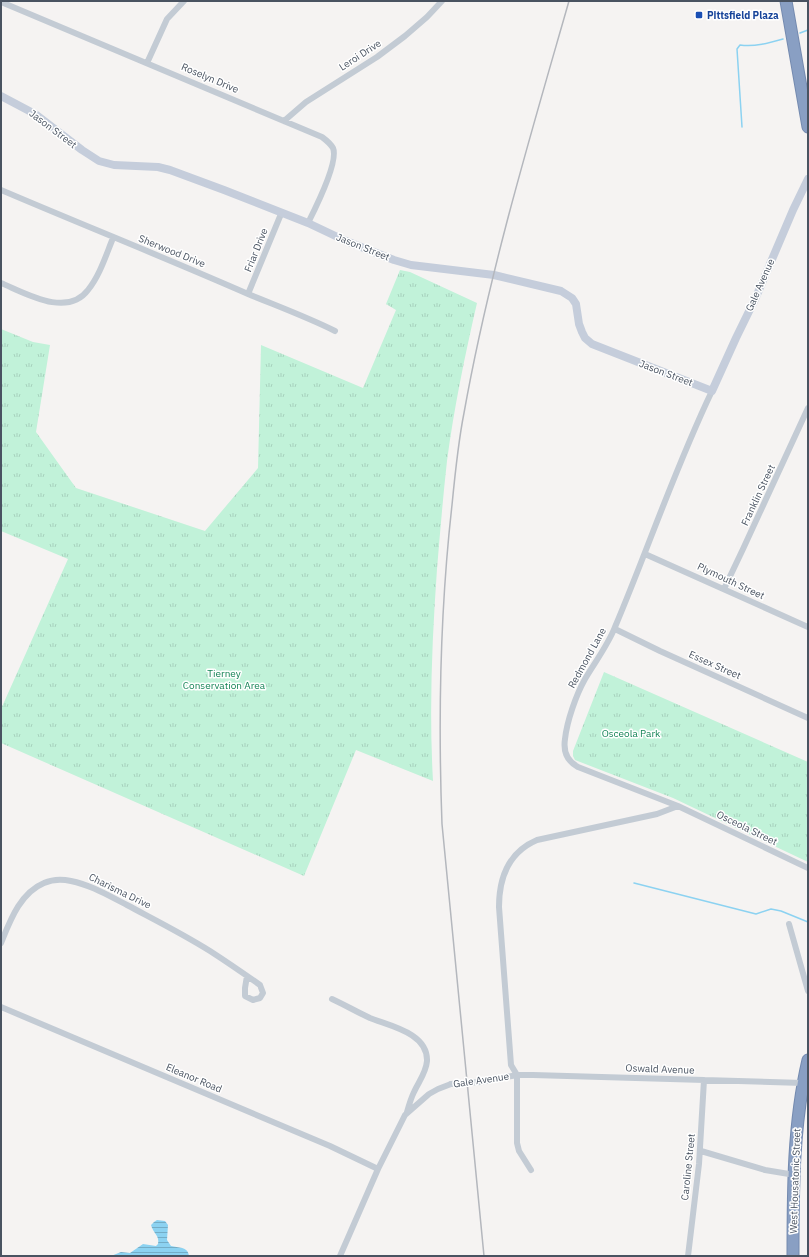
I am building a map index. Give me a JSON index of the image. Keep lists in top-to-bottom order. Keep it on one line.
{"streets":{"highway":["West Housatonic Street"],"street":["Leroi Drive","Roselyn Drive","Jason Street","Friar Drive","Sherwood Drive","Gale Avenue","Franklin Street","Plymouth Street","Redmond Lane","Essex Street","Osceola Street","Charisma Drive","Oswald Avenue","Eleanor Road","Caroline Street"]},"crossings":[["Leroi Drive","Roselyn Drive"],["Roselyn Drive","Jason Street"],["Jason Street","Friar Drive"],["Jason Street","Gale Avenue"],["Jason Street","Redmond Lane"],["Friar Drive","Sherwood Drive"],["Gale Avenue","Redmond Lane"],["Gale Avenue","Osceola Street"],["Gale Avenue","Oswald Avenue"],["Gale Avenue","Eleanor Road"],["Franklin Street","Plymouth Street"],["Plymouth Street","Redmond Lane"],["Redmond Lane","Essex Street"],["Redmond Lane","Osceola Street"],["Oswald Avenue","Caroline Street"],["Oswald Avenue","West Housatonic Street"]],"parks":["Tierney Conservation Area","Osceola Park"],"places":{"transit":["Pittsfield Plaza"]}}
